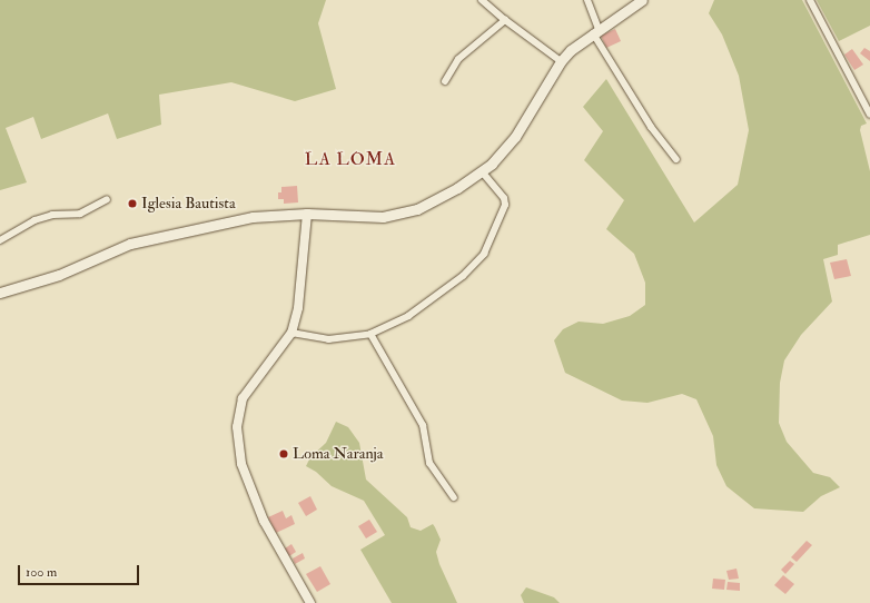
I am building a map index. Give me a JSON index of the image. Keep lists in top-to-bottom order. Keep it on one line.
{"districts":["LA LOMA"],"places":["Iglesia Bautista","Loma Naranja"],"scale_bar":"100 m"}
